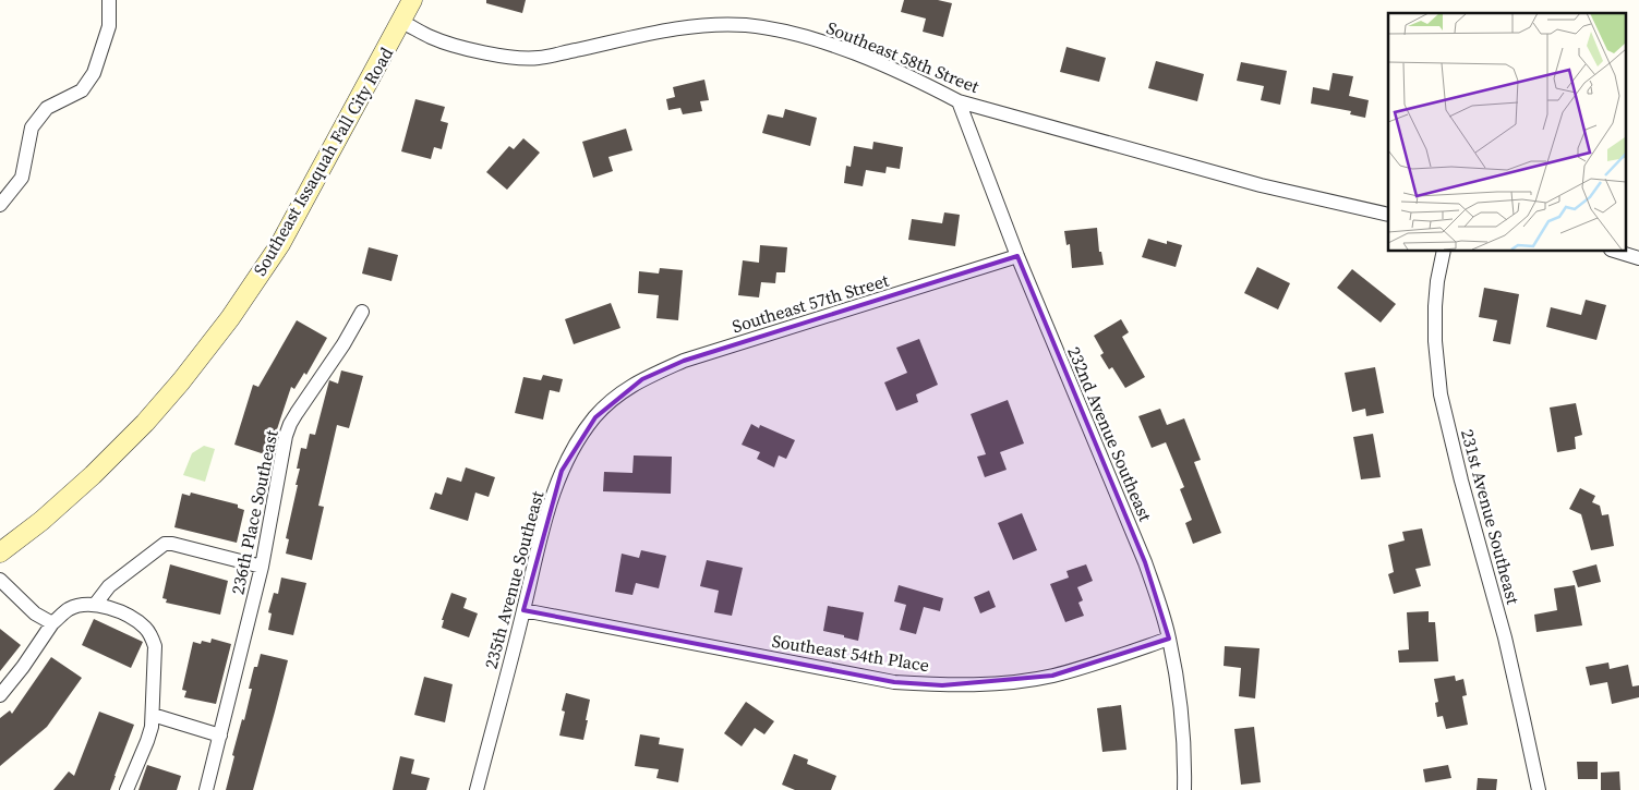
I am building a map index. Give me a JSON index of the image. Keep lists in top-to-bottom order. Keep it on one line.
{"streets":{"main road":["Southeast Issaquah Fall City Road"],"street":["Southeast 58th Street","Southeast 57th Street","232nd Avenue Southeast","236th Place Southeast","231st Avenue Southeast","235th Avenue Southeast","Southeast 54th Place"]},"crossings":[["Southeast 58th Street","Southeast Issaquah Fall City Road"],["Southeast 58th Street","232nd Avenue Southeast"],["Southeast 57th Street","232nd Avenue Southeast"],["Southeast 57th Street","235th Avenue Southeast"],["232nd Avenue Southeast","Southeast 54th Place"],["235th Avenue Southeast","Southeast 54th Place"]]}
